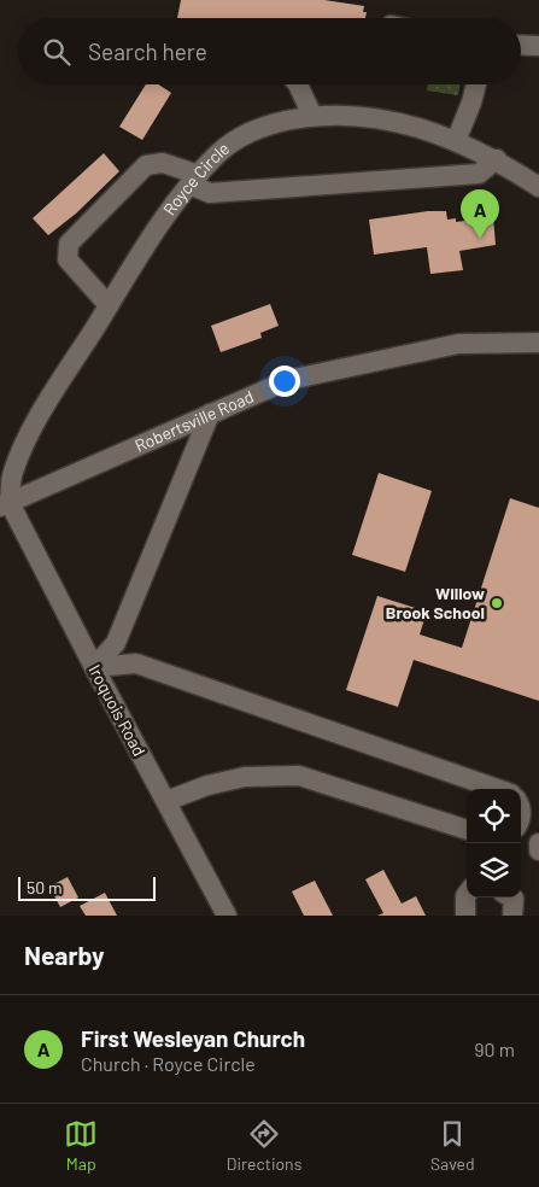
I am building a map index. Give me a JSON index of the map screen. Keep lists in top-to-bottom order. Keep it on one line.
{"streets":{"street":["Royce Circle","Robertsville Road","Iroquois Road"]},"crossings":[["Royce Circle","Robertsville Road"],["Royce Circle","Iroquois Road"],["Robertsville Road","Iroquois Road"]],"places":["Willow Brook School"],"scale_bar":"50 m","page":{"search":"Search here","pins":"A","scale":"50 m","heading":"Nearby","list":[{"mark":"A","name":"First Wesleyan Church","note":"Church · Royce Circle","value":"90 m"}],"nav":["Map","Directions","Saved"]}}
